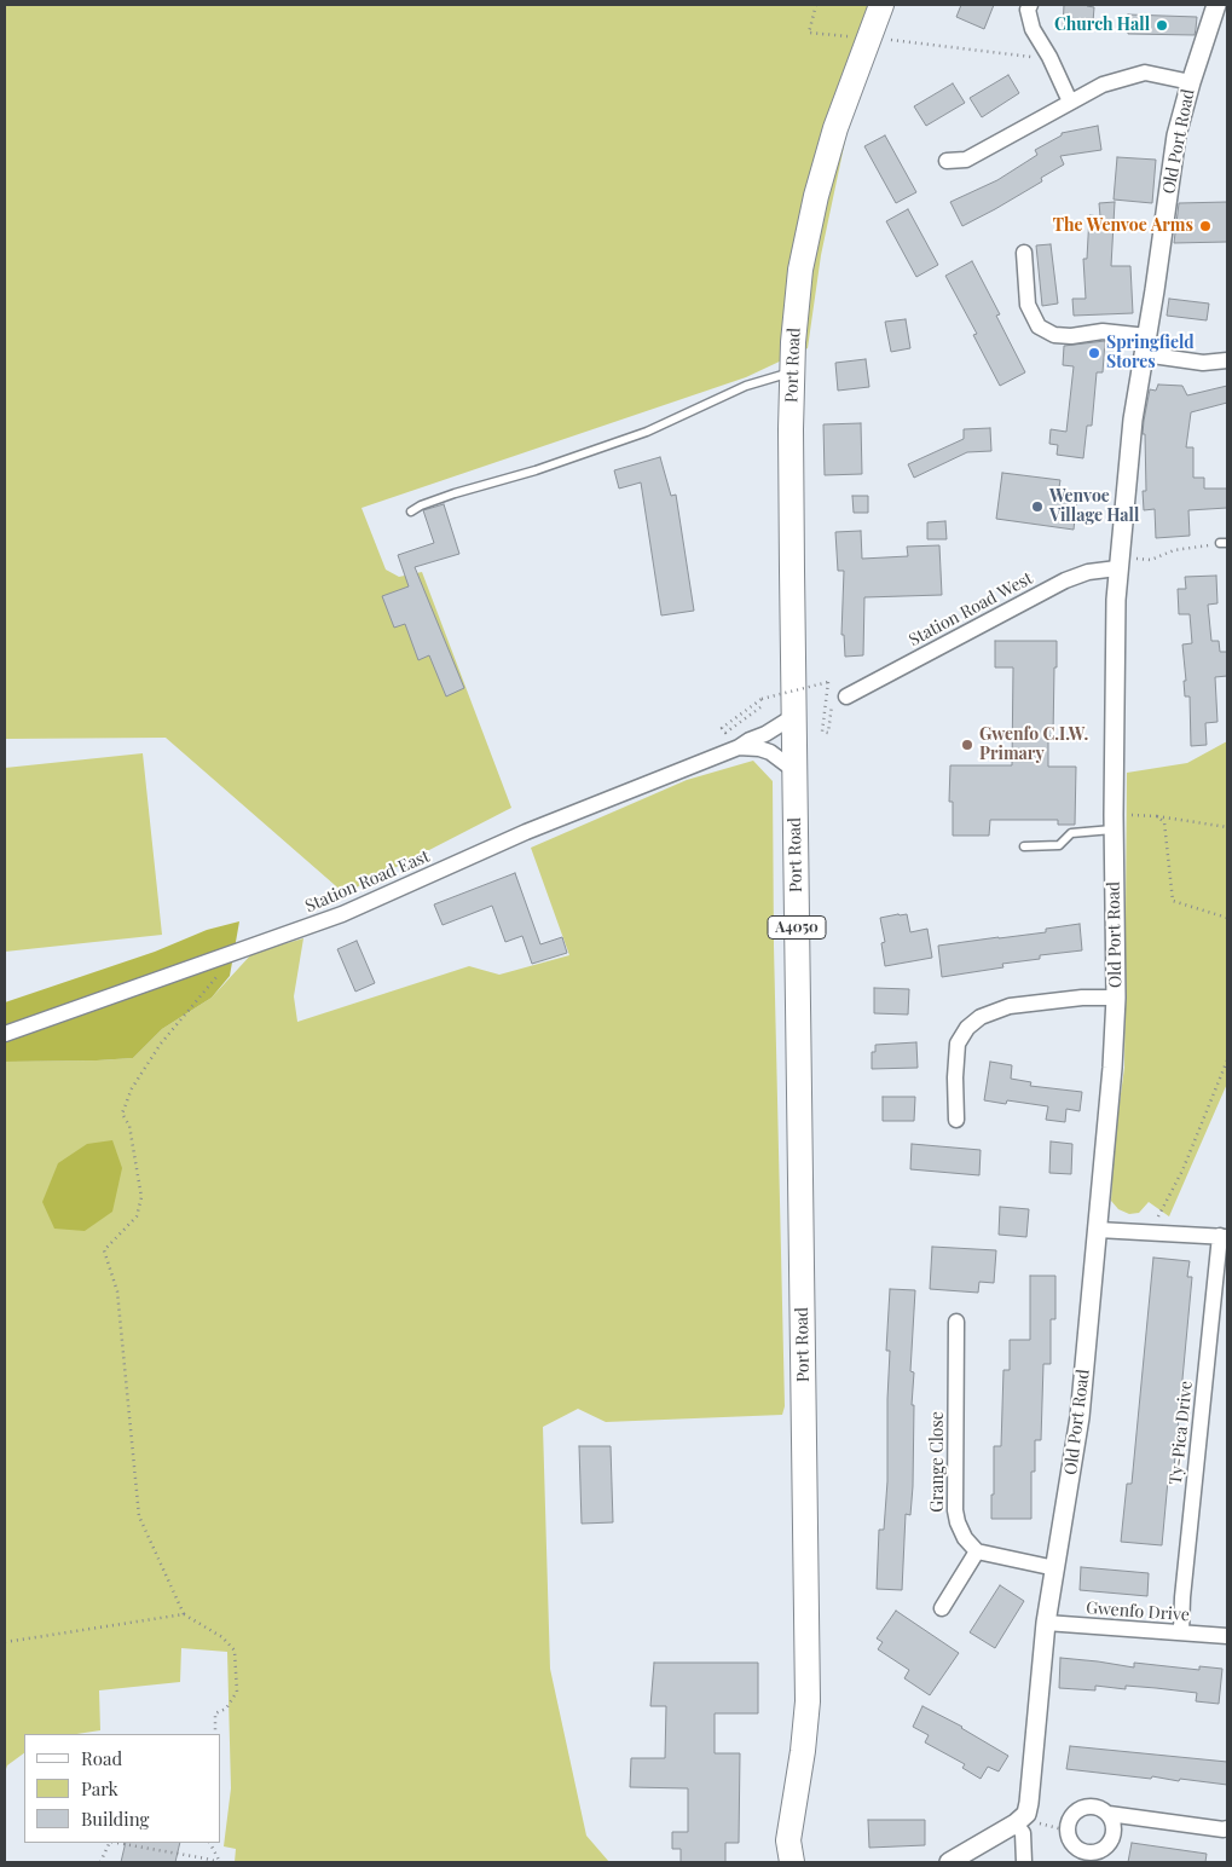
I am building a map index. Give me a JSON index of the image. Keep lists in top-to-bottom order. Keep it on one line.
{"streets":{"main road":["Port Road","A4050"],"street":["Old Port Road","Station Road West","Station Road East","Ty-Pica Drive","Grange Close","Gwenfo Drive"]},"crossings":[["Old Port Road","Station Road West"],["Old Port Road","Gwenfo Drive"],["Port Road","Station Road East"],["Ty-Pica Drive","Gwenfo Drive"]],"places":["Church Hall","The Wenvoe Arms","Springfield Stores","Wenvoe Village Hall","Gwenfo C.I.W. Primary"],"legend":["Road","Park","Building"]}
